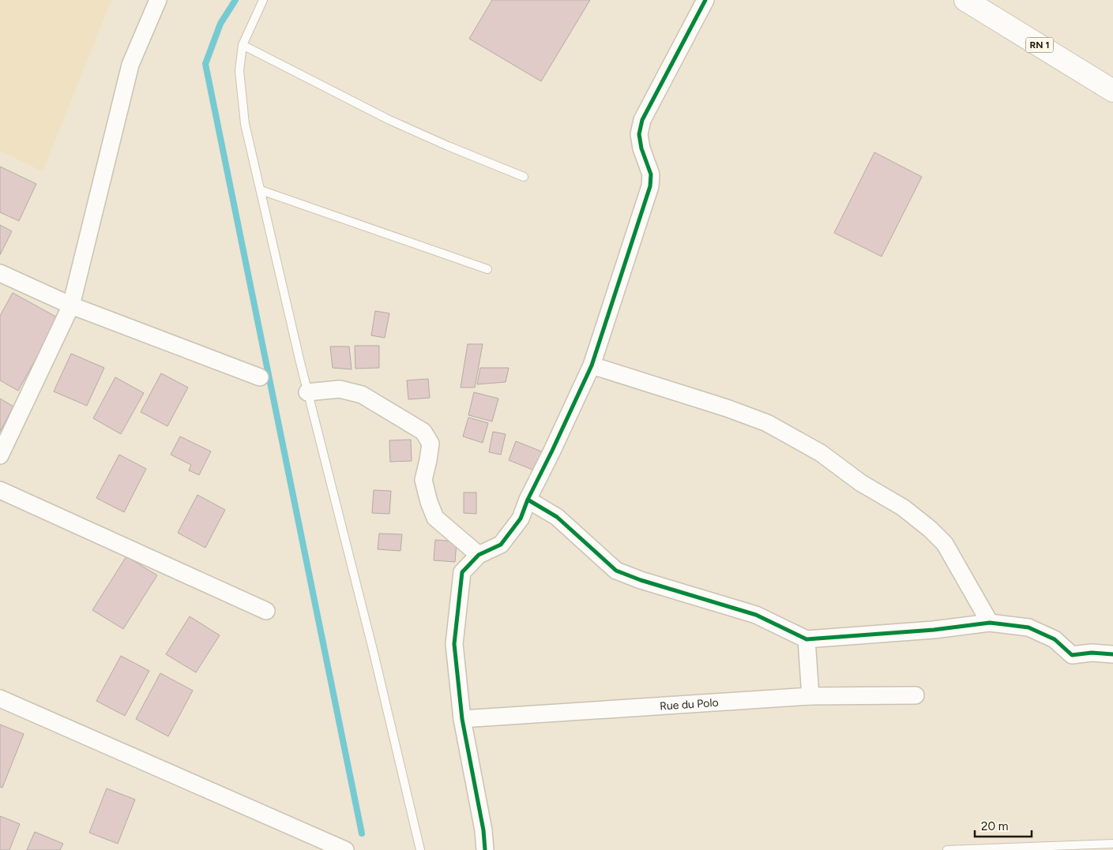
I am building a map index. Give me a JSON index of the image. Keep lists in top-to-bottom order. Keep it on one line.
{"streets":{"main road":["RN 1"],"street":["Rue du Polo"]},"scale_bar":"20 m"}
